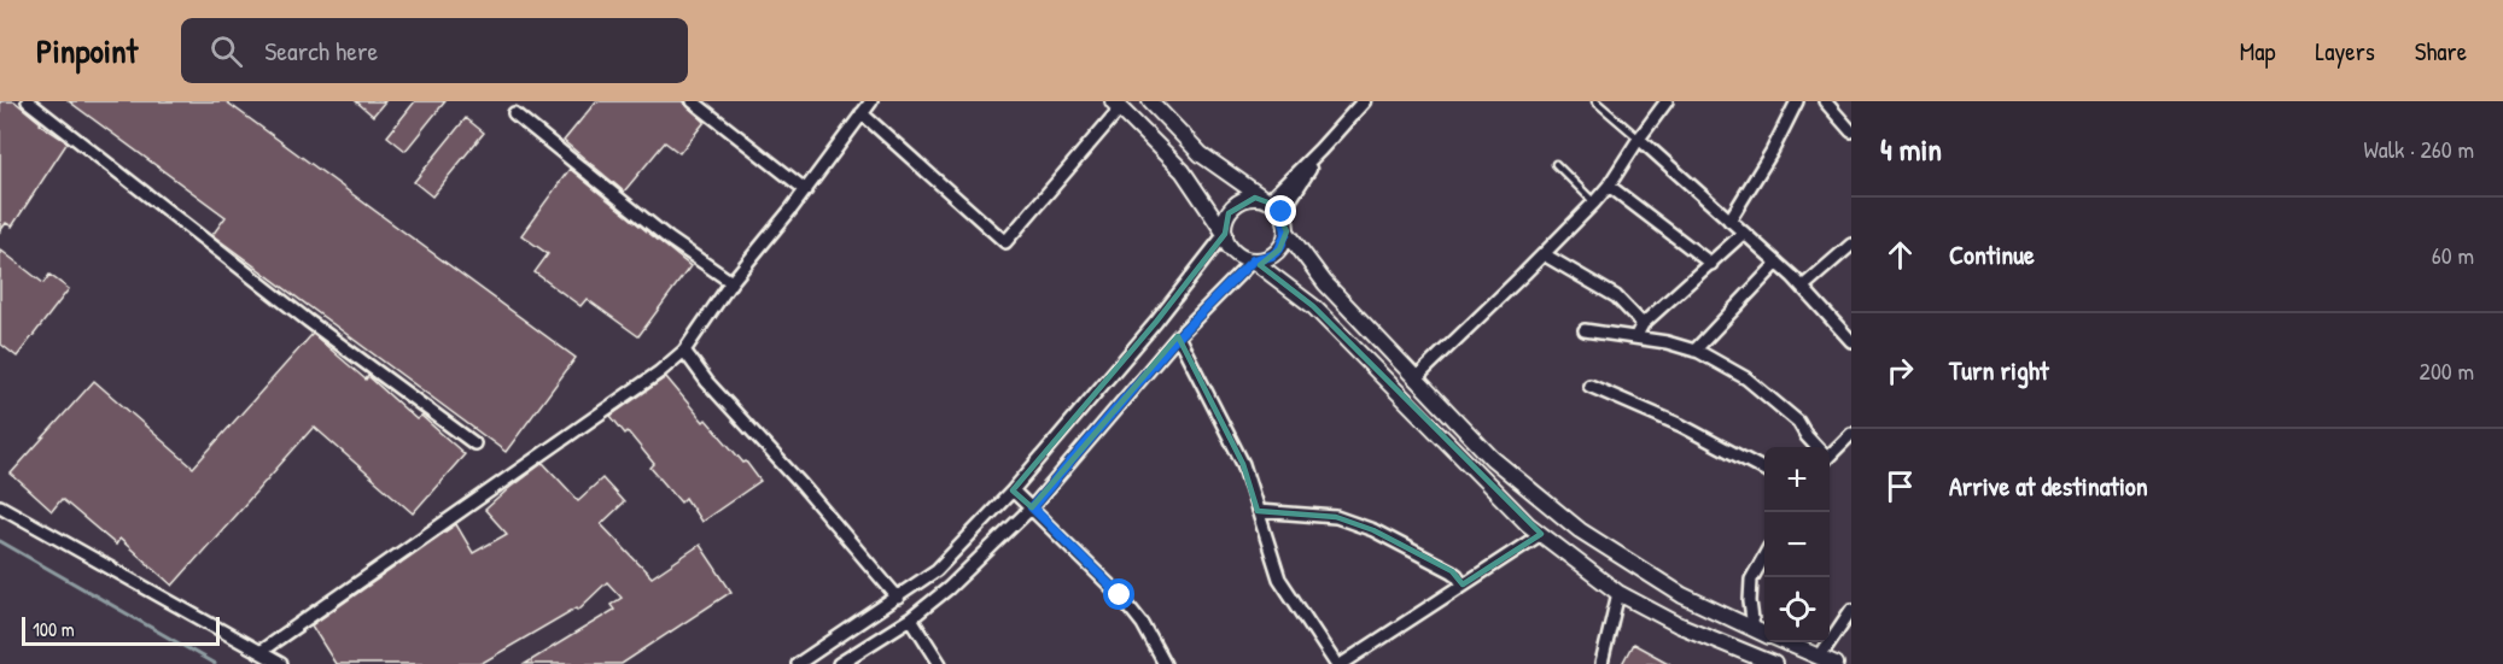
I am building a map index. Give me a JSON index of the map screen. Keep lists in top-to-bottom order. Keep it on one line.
{"scale_bar":"100 m","page":{"header":"Pinpoint","search":"Search here","nav":["Map","Layers","Share"],"heading":["4 min","Walk · 260 m"],"list":[["Continue","60 m"],["Turn right","200 m"],"Arrive at destination"],"map_buttons":["+","−"],"scale":"100 m"}}
